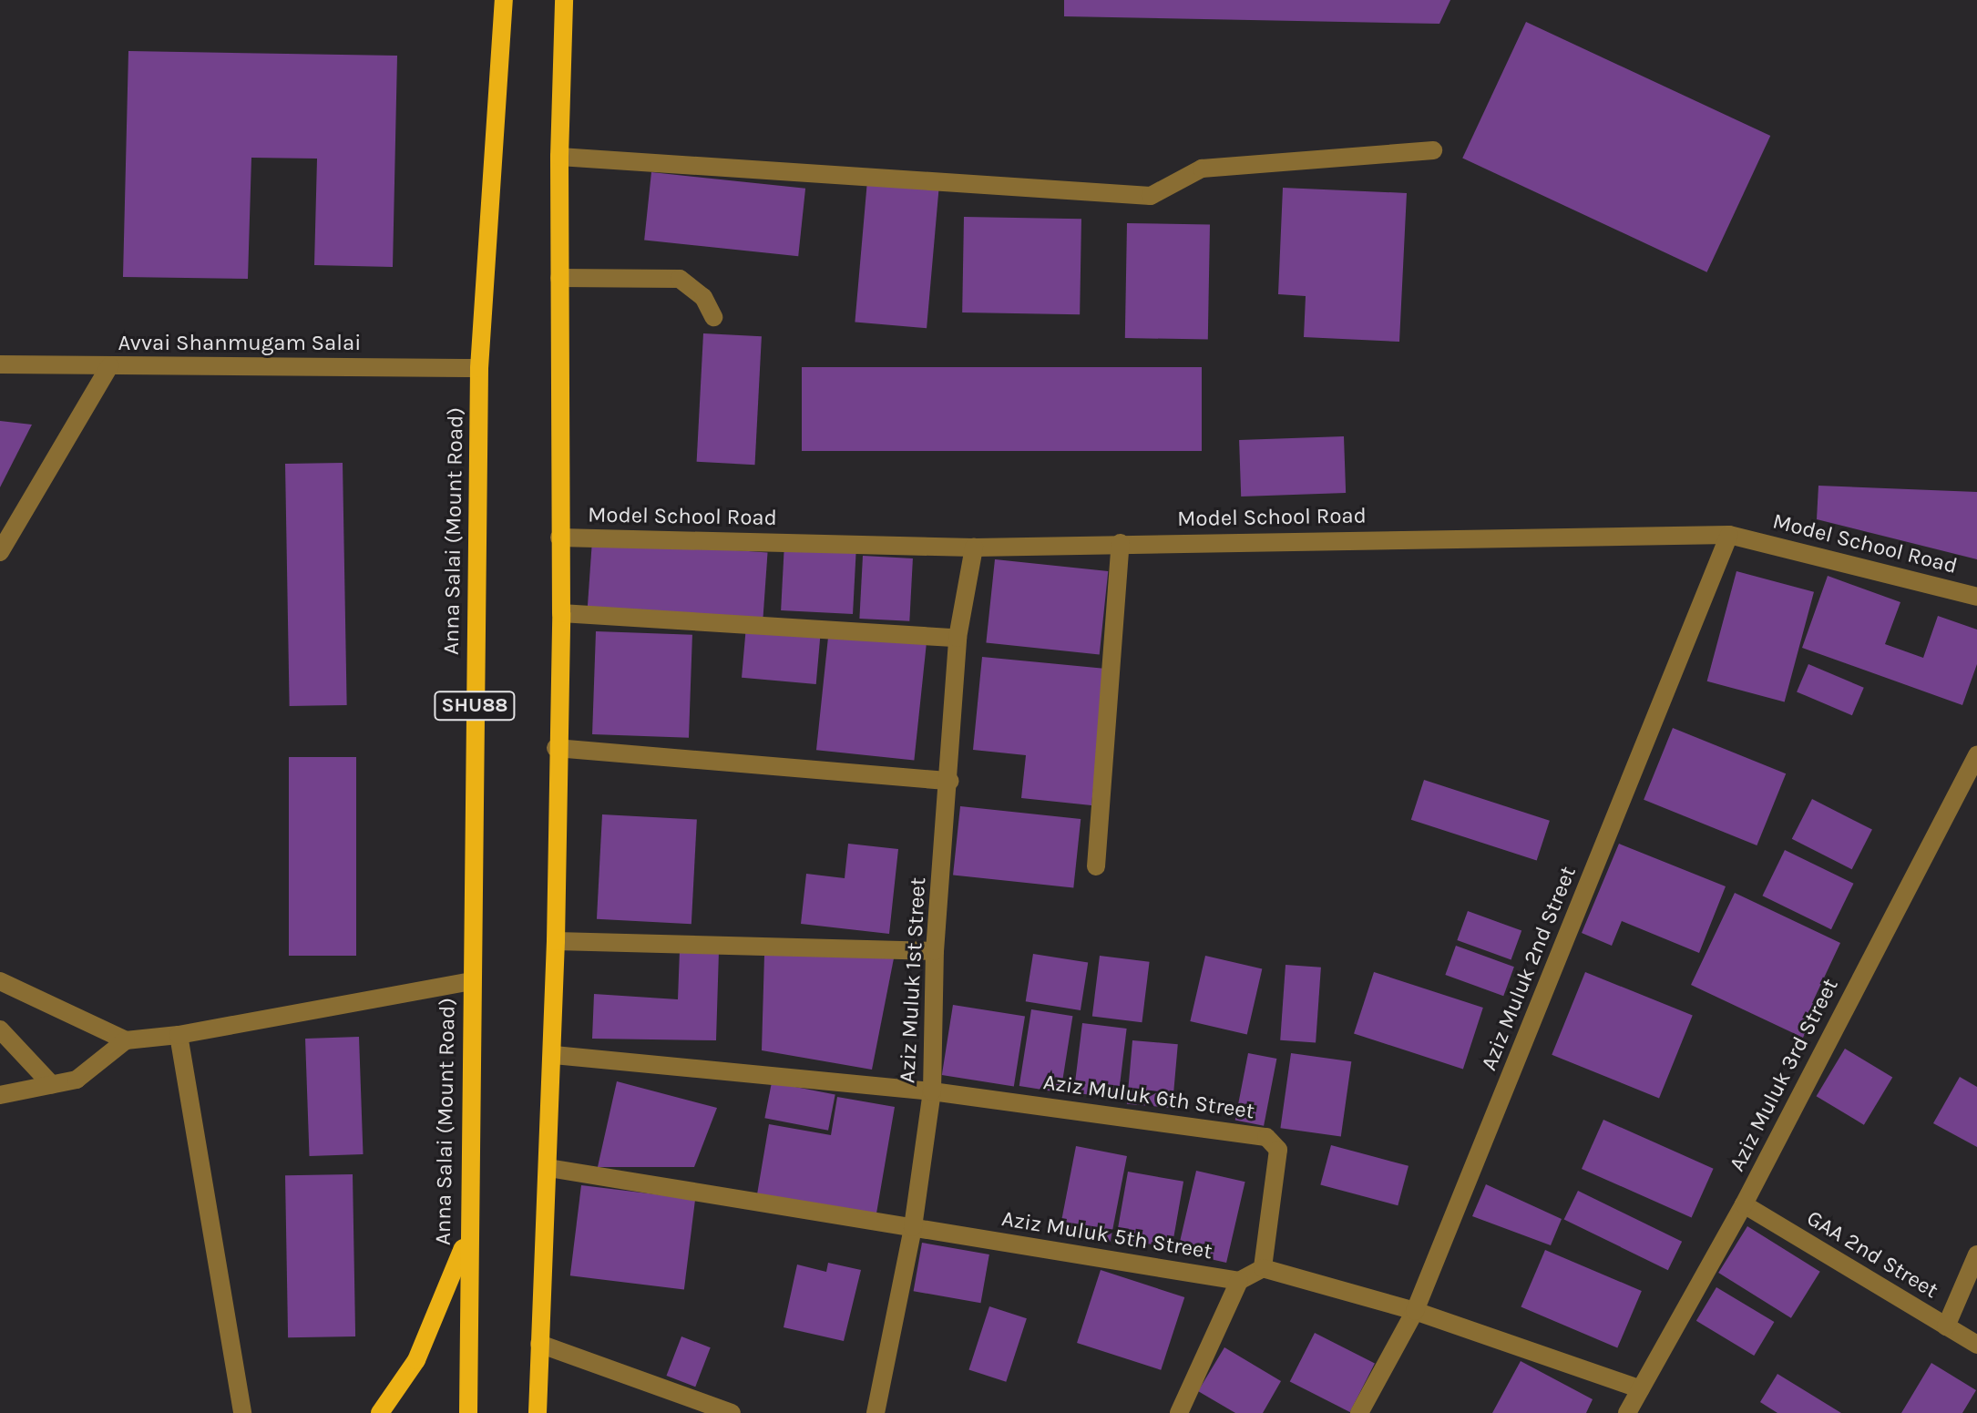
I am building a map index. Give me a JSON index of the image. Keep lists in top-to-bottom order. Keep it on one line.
{"streets":{"main road":["Anna Salai (Mount Road)","SHU88"],"street":["Avvai Shanmugam Salai","Model School Road","Aziz Muluk 2nd Street","Aziz Muluk 1st Street","Aziz Muluk 3rd Street","Aziz Muluk 6th Street","Aziz Muluk 5th Street","GAA 2nd Street"]},"crossings":[["Avvai Shanmugam Salai","Anna Salai (Mount Road)"],["Model School Road","Aziz Muluk 2nd Street"],["Model School Road","Aziz Muluk 1st Street"],["Aziz Muluk 1st Street","Aziz Muluk 6th Street"],["Aziz Muluk 1st Street","Aziz Muluk 5th Street"],["Aziz Muluk 3rd Street","GAA 2nd Street"]]}
